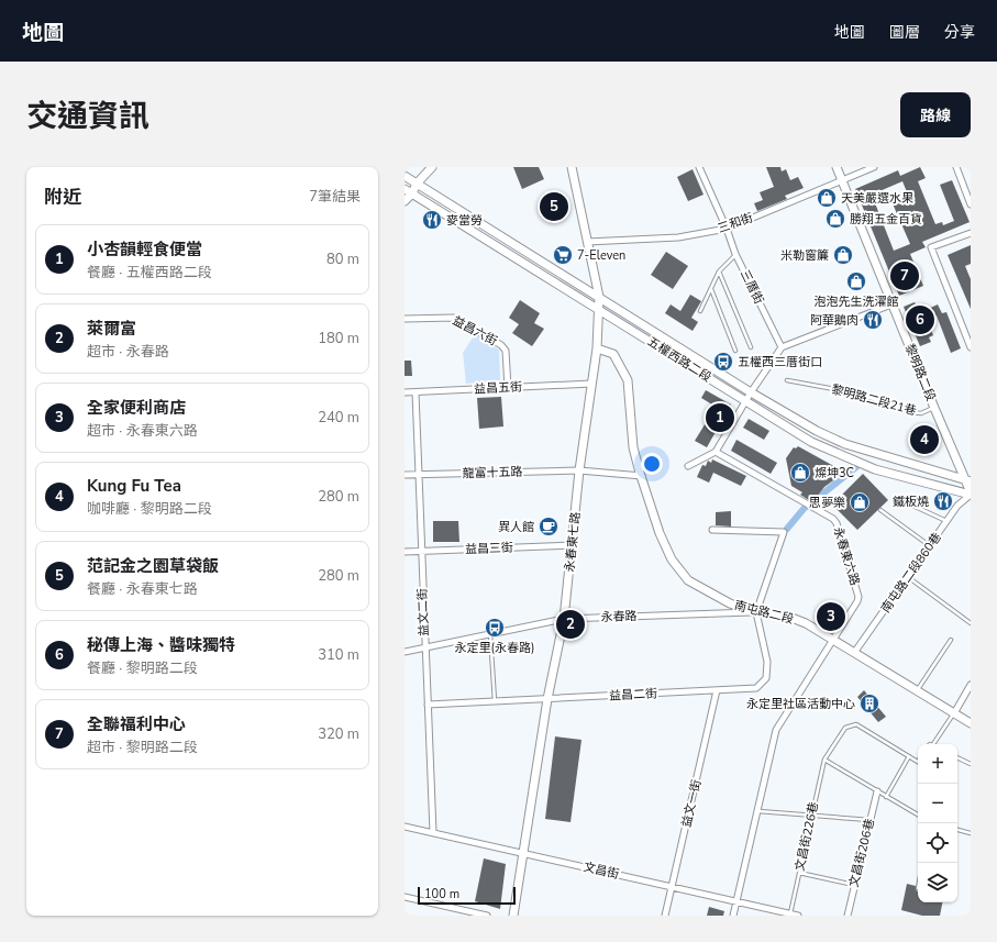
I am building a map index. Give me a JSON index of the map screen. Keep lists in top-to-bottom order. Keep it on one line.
{"streets":{"main road":["五權西路二段","黎明路二段","永春東七路","南屯路二段"],"street":["三和街","三厝街","益昌六街","益昌五街","龍富十五路","益昌三街","永春東六路","南屯路二段860巷","益文二街","永春路","益昌二街","益文一街","文昌街206巷","文昌街"],"lane":["黎明路二段21巷","文昌街226巷"]},"crossings":[["三和街","三厝街"],["三和街","黎明路二段"],["三和街","永春東七路"],["益昌六街","益昌五街"],["五權西路二段","黎明路二段"],["五權西路二段","永春東七路"],["五權西路二段","南屯路二段860巷"],["黎明路二段","黎明路二段21巷"],["黎明路二段","南屯路二段860巷"],["益昌五街","永春東七路"],["益昌五街","益文二街"],["龍富十五路","永春東七路"],["龍富十五路","益文二街"],["龍富十五路","南屯路二段"],["永春東七路","益昌三街"],["永春東七路","南屯路二段"],["永春東七路","永春路"],["永春東七路","益昌二街"],["永春東七路","文昌街"],["益昌三街","益文二街"],["永春東六路","南屯路二段"],["永春東六路","文昌街"],["南屯路二段860巷","南屯路二段"],["益文二街","永春路"],["益文二街","益昌二街"],["益文二街","文昌街"],["南屯路二段","永春路"],["南屯路二段","益昌二街"],["永春路","益昌二街"],["益昌二街","益文一街"],["益文一街","文昌街"],["文昌街226巷","文昌街"]],"places":{"shop":["天美嚴選水果","勝翔五金百貨","米勒窗簾","泡泡先生洗濯館","燦坤3C","思夢樂"],"restaurant":["麥當勞","阿華鵝肉","鐵板燒"],"supermarket":["7-Eleven"],"bus stop":["五權西三厝街口","永定里(永春路)"],"cafe":["異人館"],"building":["永定里社區活動中心"]},"scale_bar":"100 m","page":{"header":"地圖","nav":["地圖","圖層","分享"],"title":"交通資訊","buttons":"路線","heading":["附近","7筆結果"],"pins":["5","7","6","1","4","3","2"],"list":[{"mark":"1","name":"小杏韻輕食便當","note":"餐廳 · 五權西路二段","value":"80 m"},{"mark":"2","name":"萊爾富","note":"超市 · 永春路","value":"180 m"},{"mark":"3","name":"全家便利商店","note":"超市 · 永春東六路","value":"240 m"},{"mark":"4","name":"Kung Fu Tea","note":"咖啡廳 · 黎明路二段","value":"280 m"},{"mark":"5","name":"范記金之園草袋飯","note":"餐廳 · 永春東七路","value":"280 m"},{"mark":"6","name":"秘傳上海、醬味獨特","note":"餐廳 · 黎明路二段","value":"310 m"},{"mark":"7","name":"全聯福利中心","note":"超市 · 黎明路二段","value":"320 m"}],"map_buttons":["+","−"],"scale":"100 m"}}
